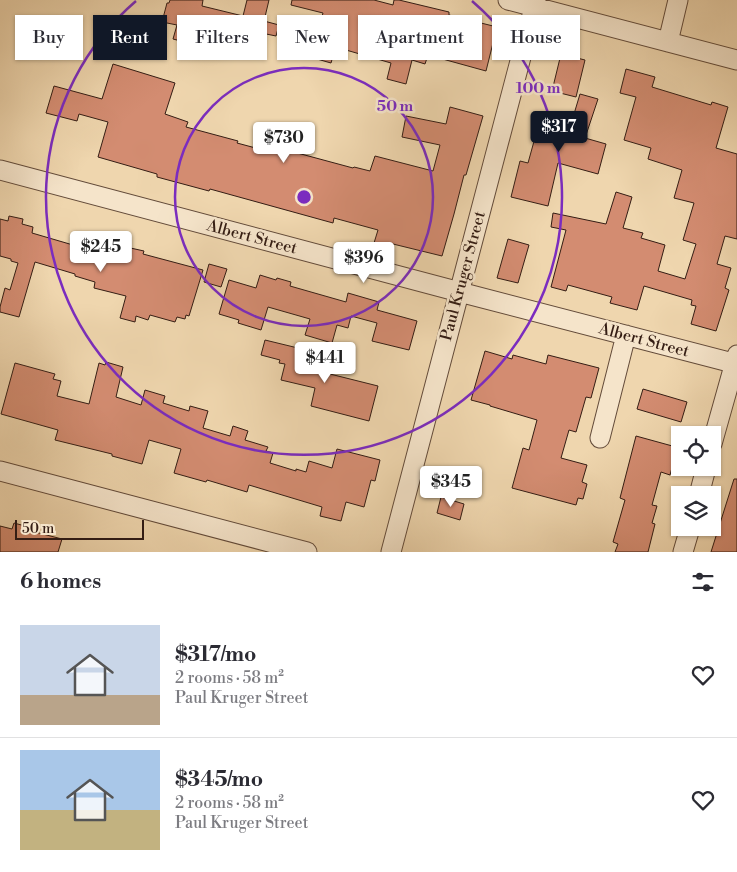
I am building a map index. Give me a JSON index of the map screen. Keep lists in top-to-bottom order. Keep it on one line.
{"streets":{"street":["Albert Street","Paul Kruger Street"]},"crossings":[["Albert Street","Paul Kruger Street"]],"scale_bar":"50 m","page":{"chip":["Buy","Rent","Filters","New","Apartment","House"],"price":["$317","$730","$245","$396","$441","$345"],"scale":"50 m","heading":"6 homes","list":[{"name":"$317/mo","note":"2 rooms · 58 m² · Paul Kruger Street"},{"name":"$345/mo","note":"2 rooms · 58 m² · Paul Kruger Street"}]},"rings":["100 m","50 m"]}
